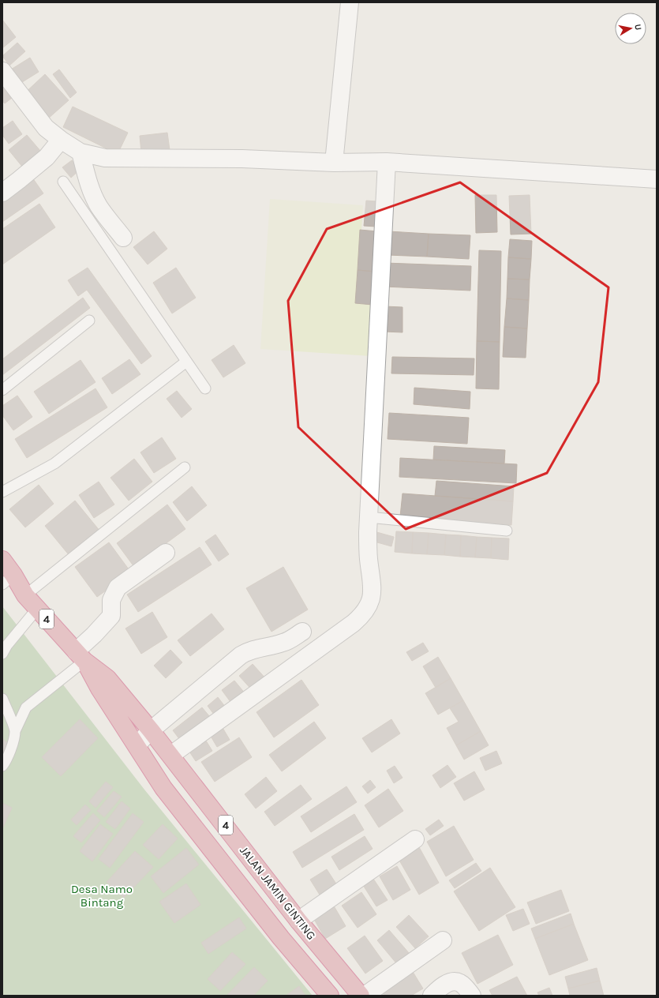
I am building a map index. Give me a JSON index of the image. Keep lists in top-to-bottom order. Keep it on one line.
{"streets":{"highway":["4","JALAN JAMIN GINTING"]},"parks":["Desa Namo Bintang"],"north":"right"}
